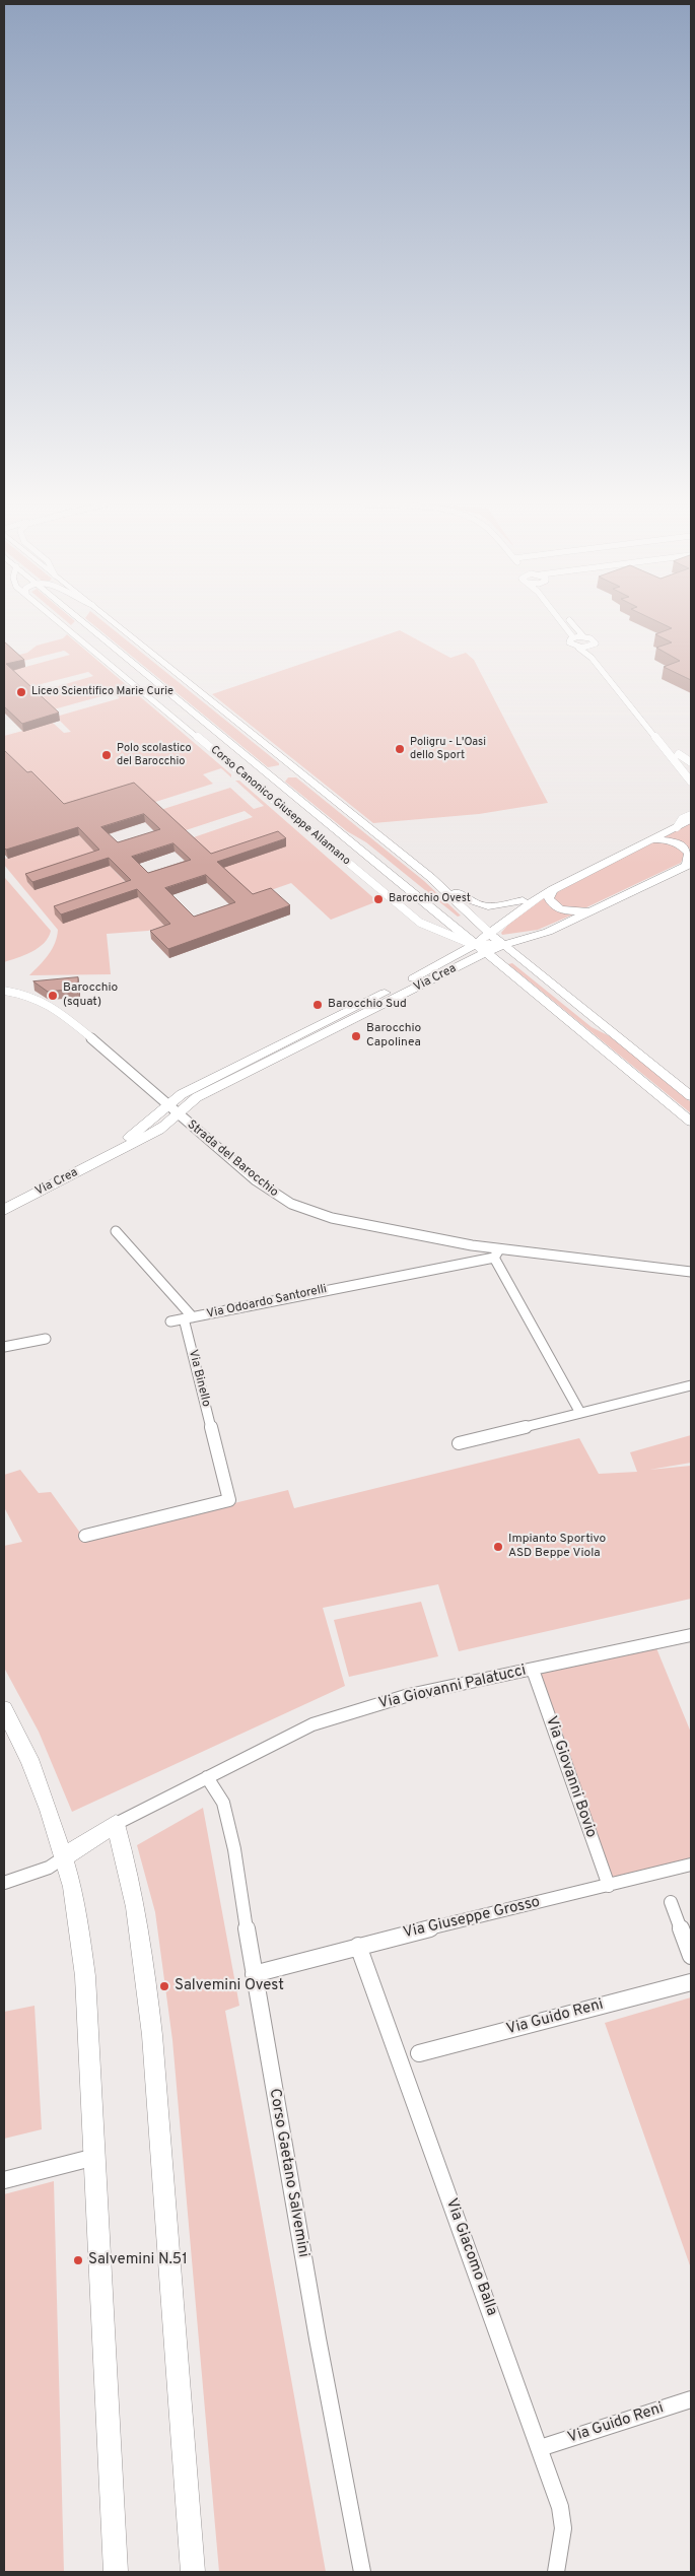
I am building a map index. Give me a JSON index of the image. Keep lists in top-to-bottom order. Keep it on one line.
{"streets":{"main road":["Corso Canonico Giuseppe Allamano","Via Crea","Via Giovanni Palatucci"],"street":["Strada del Barocchio","Via Odoardo Santorelli","Via Binello","Via Giovanni Bovio","Via Giuseppe Grosso","Via Guido Reni","Corso Gaetano Salvemini","Via Giacomo Balla"]},"crossings":[["Corso Canonico Giuseppe Allamano","Via Crea"],["Via Crea","Strada del Barocchio"],["Strada del Barocchio","Via Odoardo Santorelli"],["Via Odoardo Santorelli","Via Binello"],["Via Giovanni Palatucci","Via Giovanni Bovio"],["Via Giovanni Palatucci","Corso Gaetano Salvemini"],["Via Giovanni Bovio","Via Giuseppe Grosso"],["Via Giuseppe Grosso","Corso Gaetano Salvemini"],["Via Giuseppe Grosso","Via Giacomo Balla"],["Via Guido Reni","Via Giacomo Balla"]],"places":["Liceo Scientifico Marie Curie","Poligru - L'Oasi dello Sport","Polo scolastico del Barocchio","Barocchio Ovest","Barocchio (squat)","Barocchio Sud","Barocchio Capolinea","Impianto Sportivo ASD Beppe Viola","Salvemini Ovest","Salvemini N.51"]}
